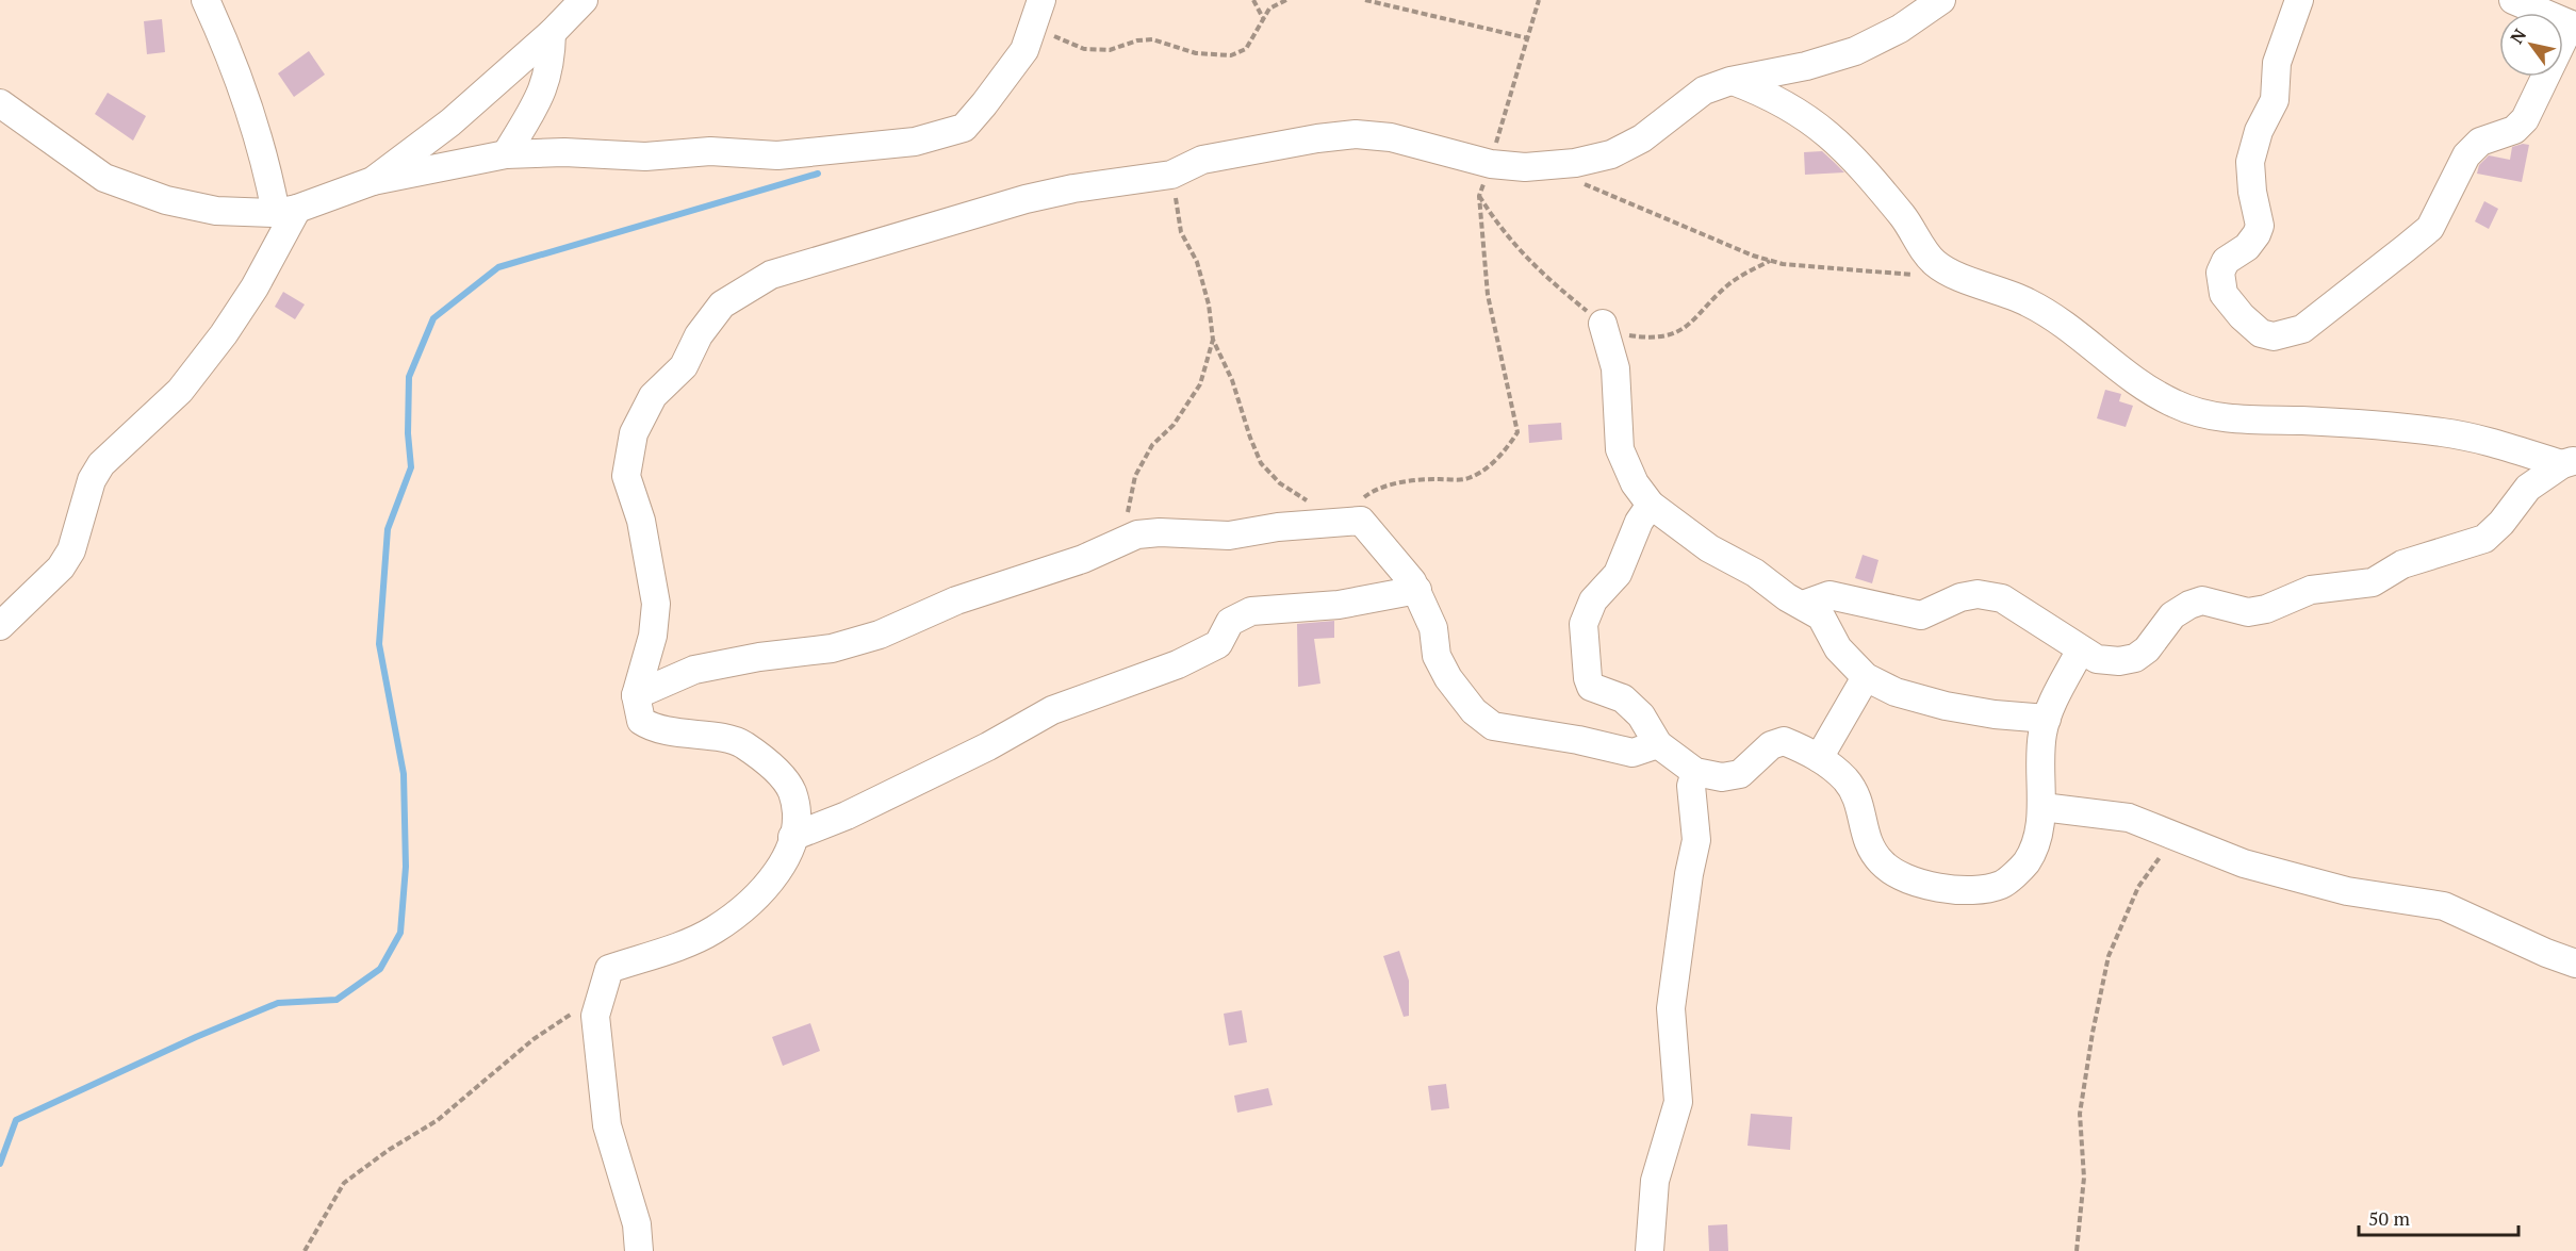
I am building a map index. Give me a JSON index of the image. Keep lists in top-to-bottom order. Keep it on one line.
{"scale_bar":"50 m","north":"top left"}
